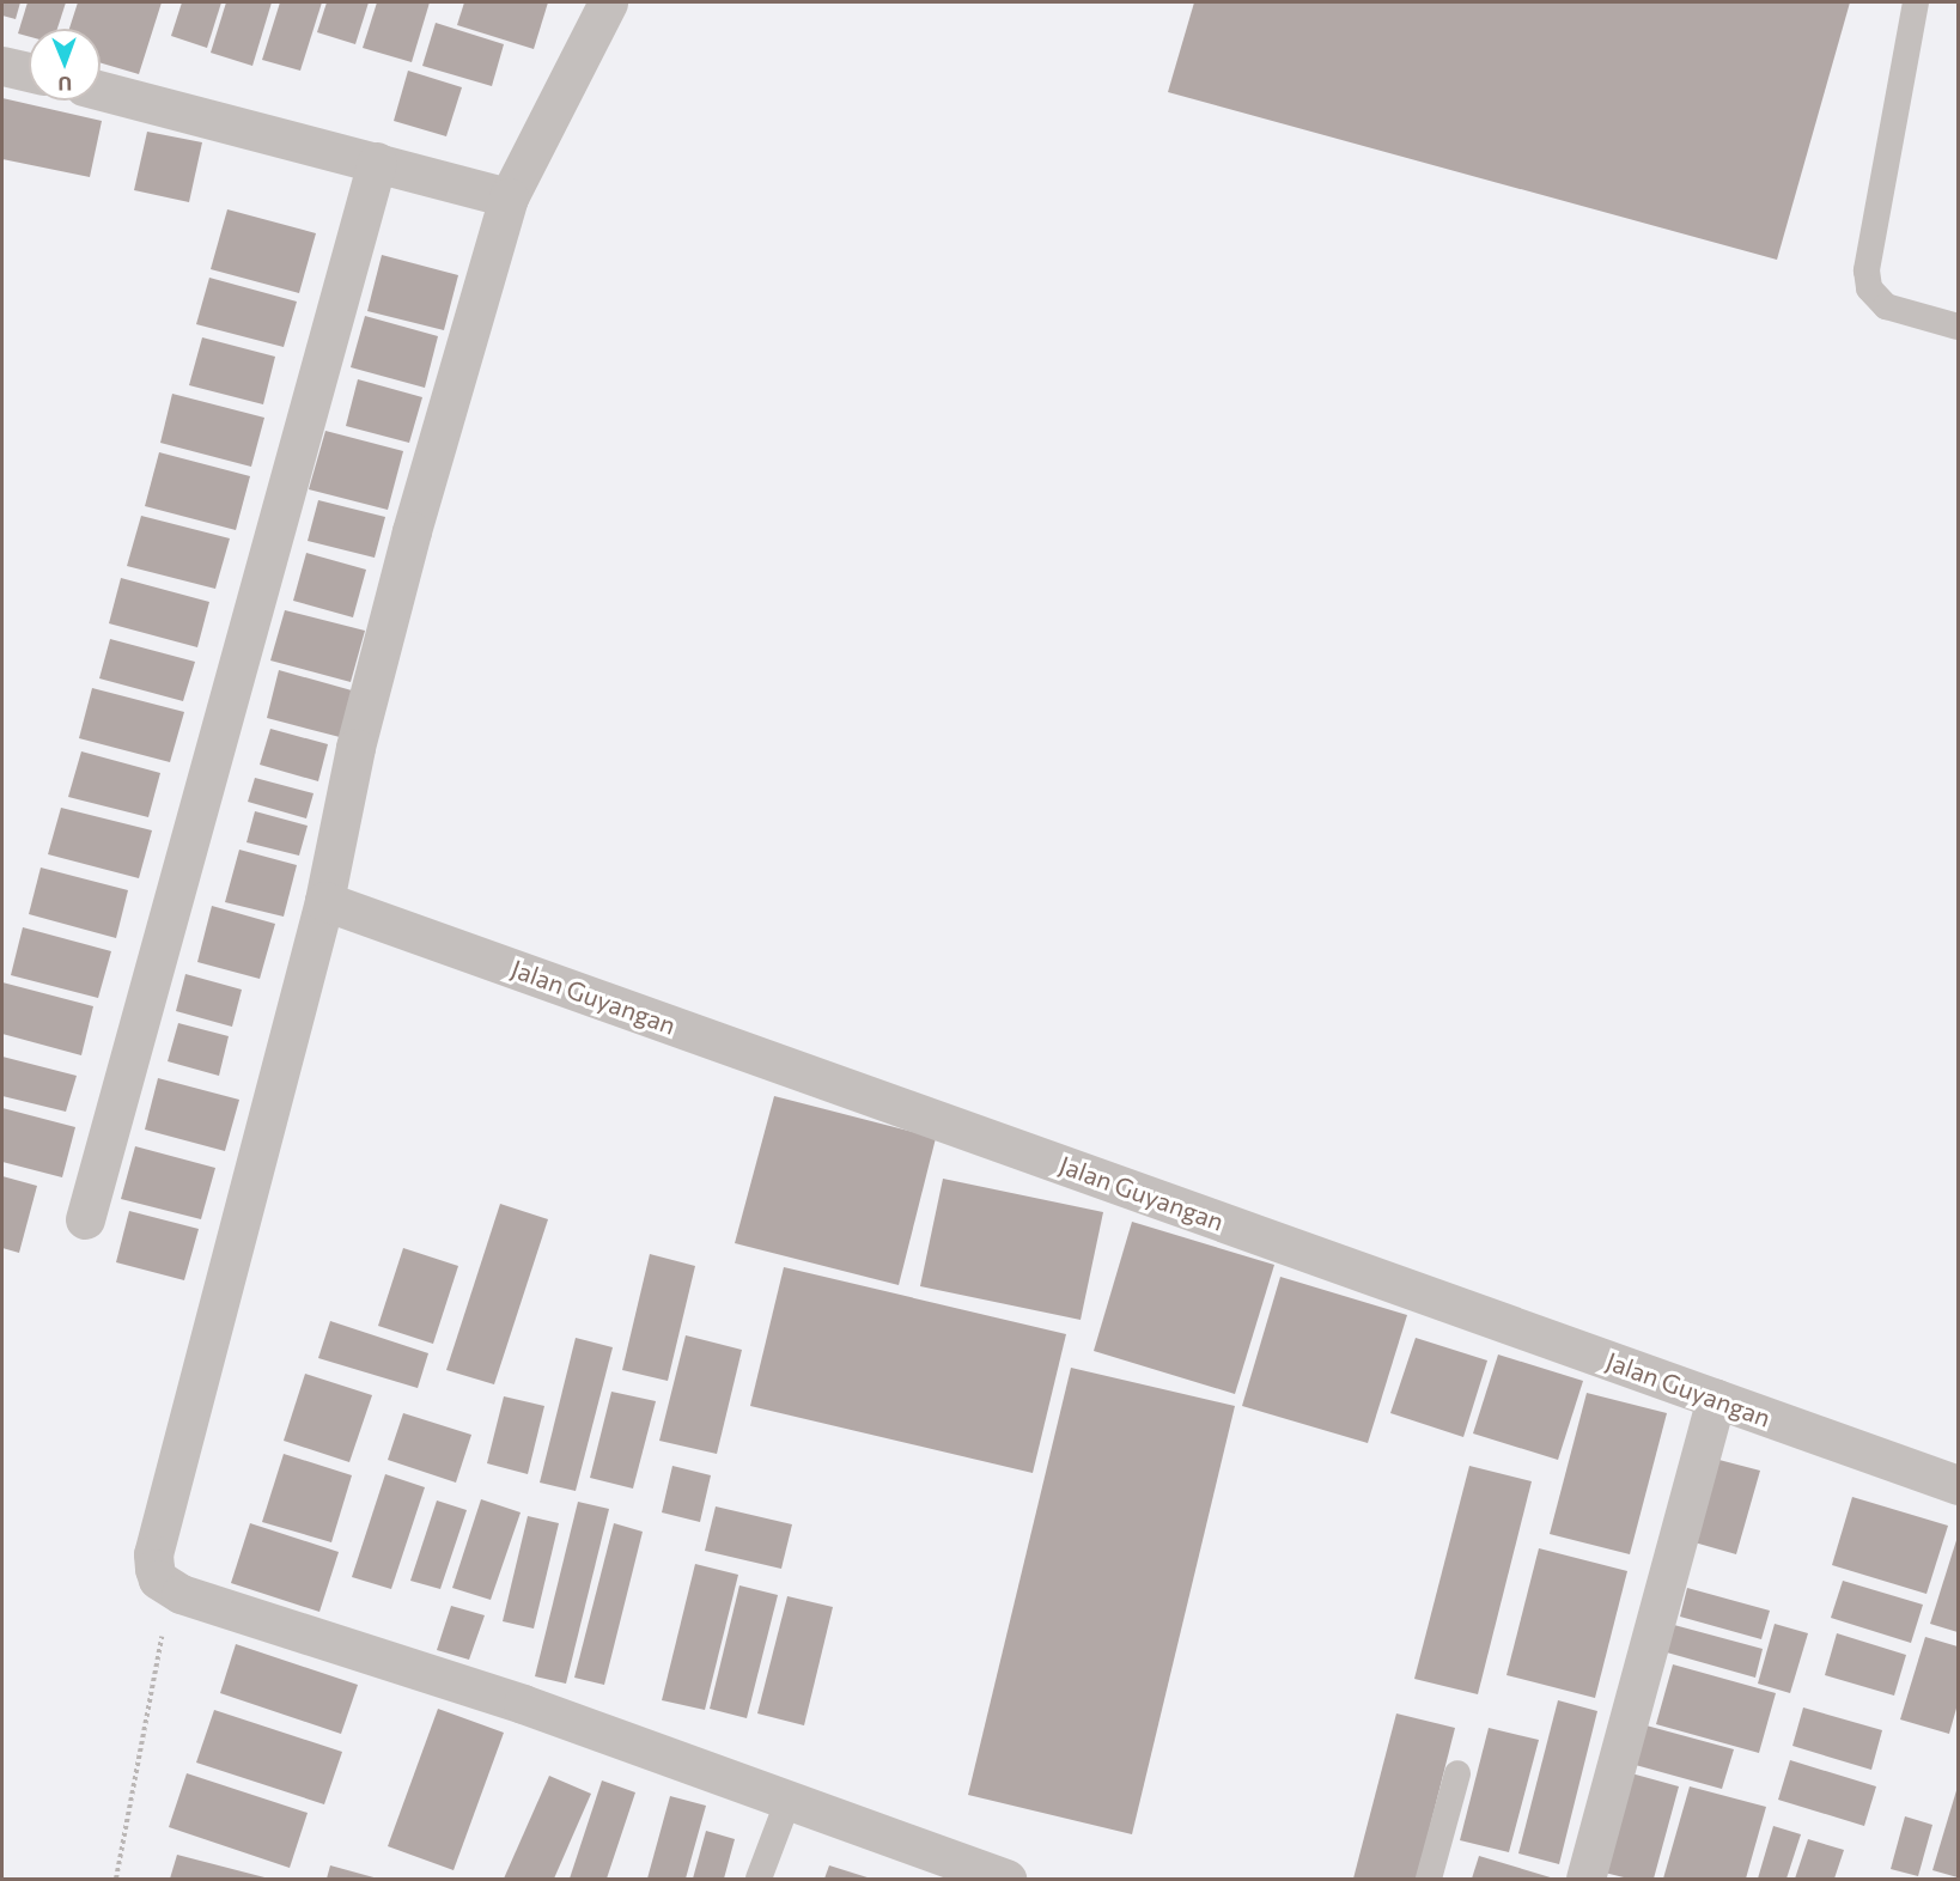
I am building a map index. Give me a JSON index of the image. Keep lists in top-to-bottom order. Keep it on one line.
{"streets":{"street":["Jalan Guyangan"]},"north":"bottom"}
